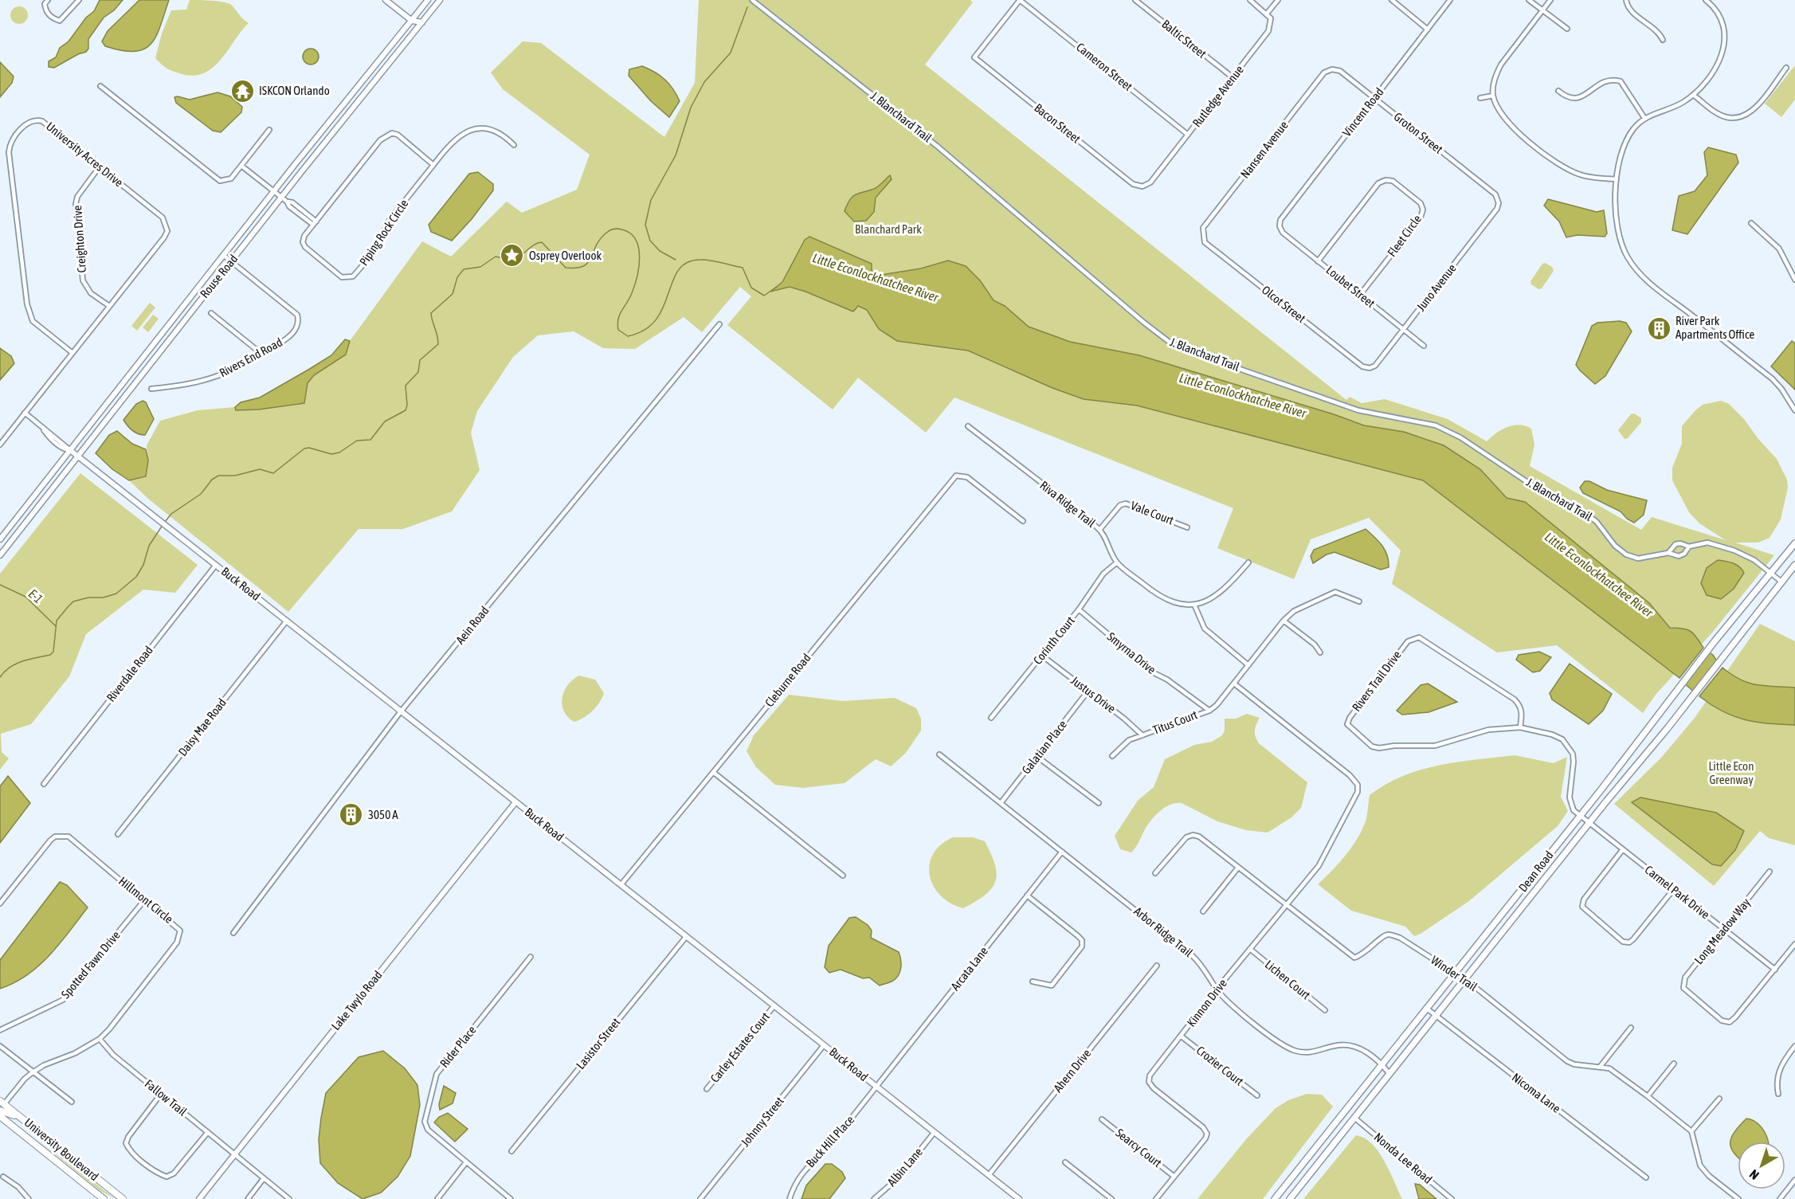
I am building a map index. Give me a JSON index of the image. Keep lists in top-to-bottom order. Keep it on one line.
{"streets":{"main road":["Dean Road","University Boulevard"],"street":["Baltic Street","Cameron Street","Rutledge Avenue","Vincent Road","J. Blanchard Trail","Bacon Street","Groton Street","Nansen Avenue","University Acres Drive","Piping Rock Circle","Fleet Circle","Creighton Drive","Rouse Road","Loubet Street","Juno Avenue","Olcot Street","Rivers End Road","Riva Ridge Trail","Vale Court","Buck Road","Aein Road","Corinth Court","Smyrna Drive","Riverdale Road","Cleburne Road","Rivers Trail Drive","Justus Drive","Titus Court","Daisy Mae Road","Galatian Place","Carmel Park Drive","Hillmont Circle","Long Meadow Way","Arbor Ridge Trail","Spotted Fawn Drive","Arcata Lane","Winder Trail","Lichen Court","Lake Twylo Road","Kinnon Drive","Lasistor Street","Rider Place","Carley Estates Court","Crozier Court","Ahern Drive","Nicoma Lane","Fallow Trail","Johnny Street","Buck Hill Place","Searcy Court","Nonda Lee Road","Albin Lane"]},"crossings":[["Baltic Street","Rutledge Avenue"],["Cameron Street","Rutledge Avenue"],["Cameron Street","Bacon Street"],["Rutledge Avenue","Bacon Street"],["Vincent Road","Groton Street"],["Vincent Road","Loubet Street"],["J. Blanchard Trail","Dean Road"],["Groton Street","Nansen Avenue"],["Groton Street","Juno Avenue"],["Nansen Avenue","Olcot Street"],["University Acres Drive","Creighton Drive"],["University Acres Drive","Buck Road"],["Fleet Circle","Loubet Street"],["Rouse Road","Rivers End Road"],["Rouse Road","Buck Road"],["Loubet Street","Juno Avenue"],["Juno Avenue","Olcot Street"],["Riva Ridge Trail","Vale Court"],["Riva Ridge Trail","Corinth Court"],["Buck Road","Aein Road"],["Buck Road","Riverdale Road"],["Buck Road","Cleburne Road"],["Buck Road","Daisy Mae Road"],["Buck Road","Arcata Lane"],["Buck Road","Lake Twylo Road"],["Buck Road","Lasistor Street"],["Buck Road","Carley Estates Court"],["Buck Road","Ahern Drive"],["Buck Road","Johnny Street"],["Buck Road","Buck Hill Place"],["Buck Road","Albin Lane"],["Corinth Court","Smyrna Drive"],["Corinth Court","Justus Drive"],["Smyrna Drive","Titus Court"],["Rivers Trail Drive","Dean Road"],["Rivers Trail Drive","Carmel Park Drive"],["Justus Drive","Titus Court"],["Justus Drive","Galatian Place"],["Titus Court","Kinnon Drive"],["Galatian Place","Arbor Ridge Trail"],["Dean Road","Carmel Park Drive"],["Dean Road","Arbor Ridge Trail"],["Dean Road","Winder Trail"],["Dean Road","Nicoma Lane"],["Dean Road","Nonda Lee Road"],["Carmel Park Drive","Long Meadow Way"],["Hillmont Circle","Spotted Fawn Drive"],["Hillmont Circle","Fallow Trail"],["Hillmont Circle","University Boulevard"],["Arbor Ridge Trail","Arcata Lane"],["Arbor Ridge Trail","Kinnon Drive"],["Arcata Lane","Buck Hill Place"],["Winder Trail","Kinnon Drive"],["Lichen Court","Kinnon Drive"],["Lake Twylo Road","Fallow Trail"],["Kinnon Drive","Crozier Court"],["Kinnon Drive","Searcy Court"]],"water":["Little Econlockhatchee River","E-1"],"parks":["Blanchard Park","Little Econ Greenway"],"places":{"temple":["ISKCON Orlando"],"place":["Osprey Overlook"],"building":["River Park Apartments Office","3050 A"]},"north":"bottom left"}
